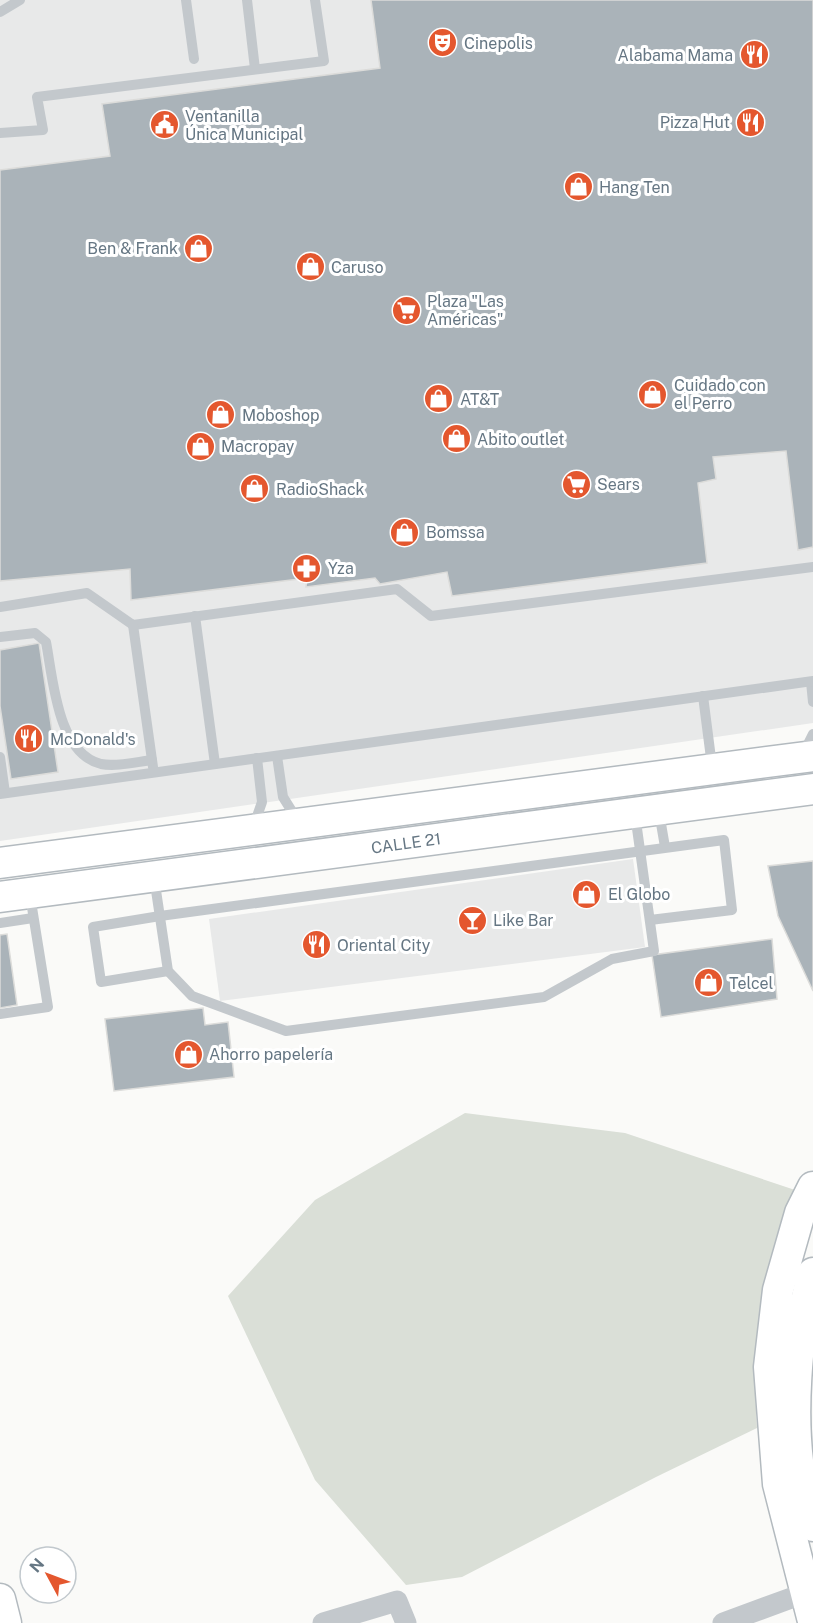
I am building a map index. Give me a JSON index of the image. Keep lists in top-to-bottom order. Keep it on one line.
{"streets":{"street":["CALLE 21"]},"places":{"theatre":["Cinepolis"],"restaurant":["Alabama Mama","Pizza Hut","McDonald's","Oriental City"],"public building":["Ventanilla Única Municipal"],"shop":["Hang Ten","Ben & Frank","Caruso","Cuidado con el Perro","AT&T","Moboshop","Abito outlet","Macropay","RadioShack","Bomssa","El Globo","Telcel","Ahorro papelería"],"supermarket":["Plaza \"Las Américas\"","Sears"],"pharmacy":["Yza"],"bar":["Like Bar"]},"north":"top left"}
